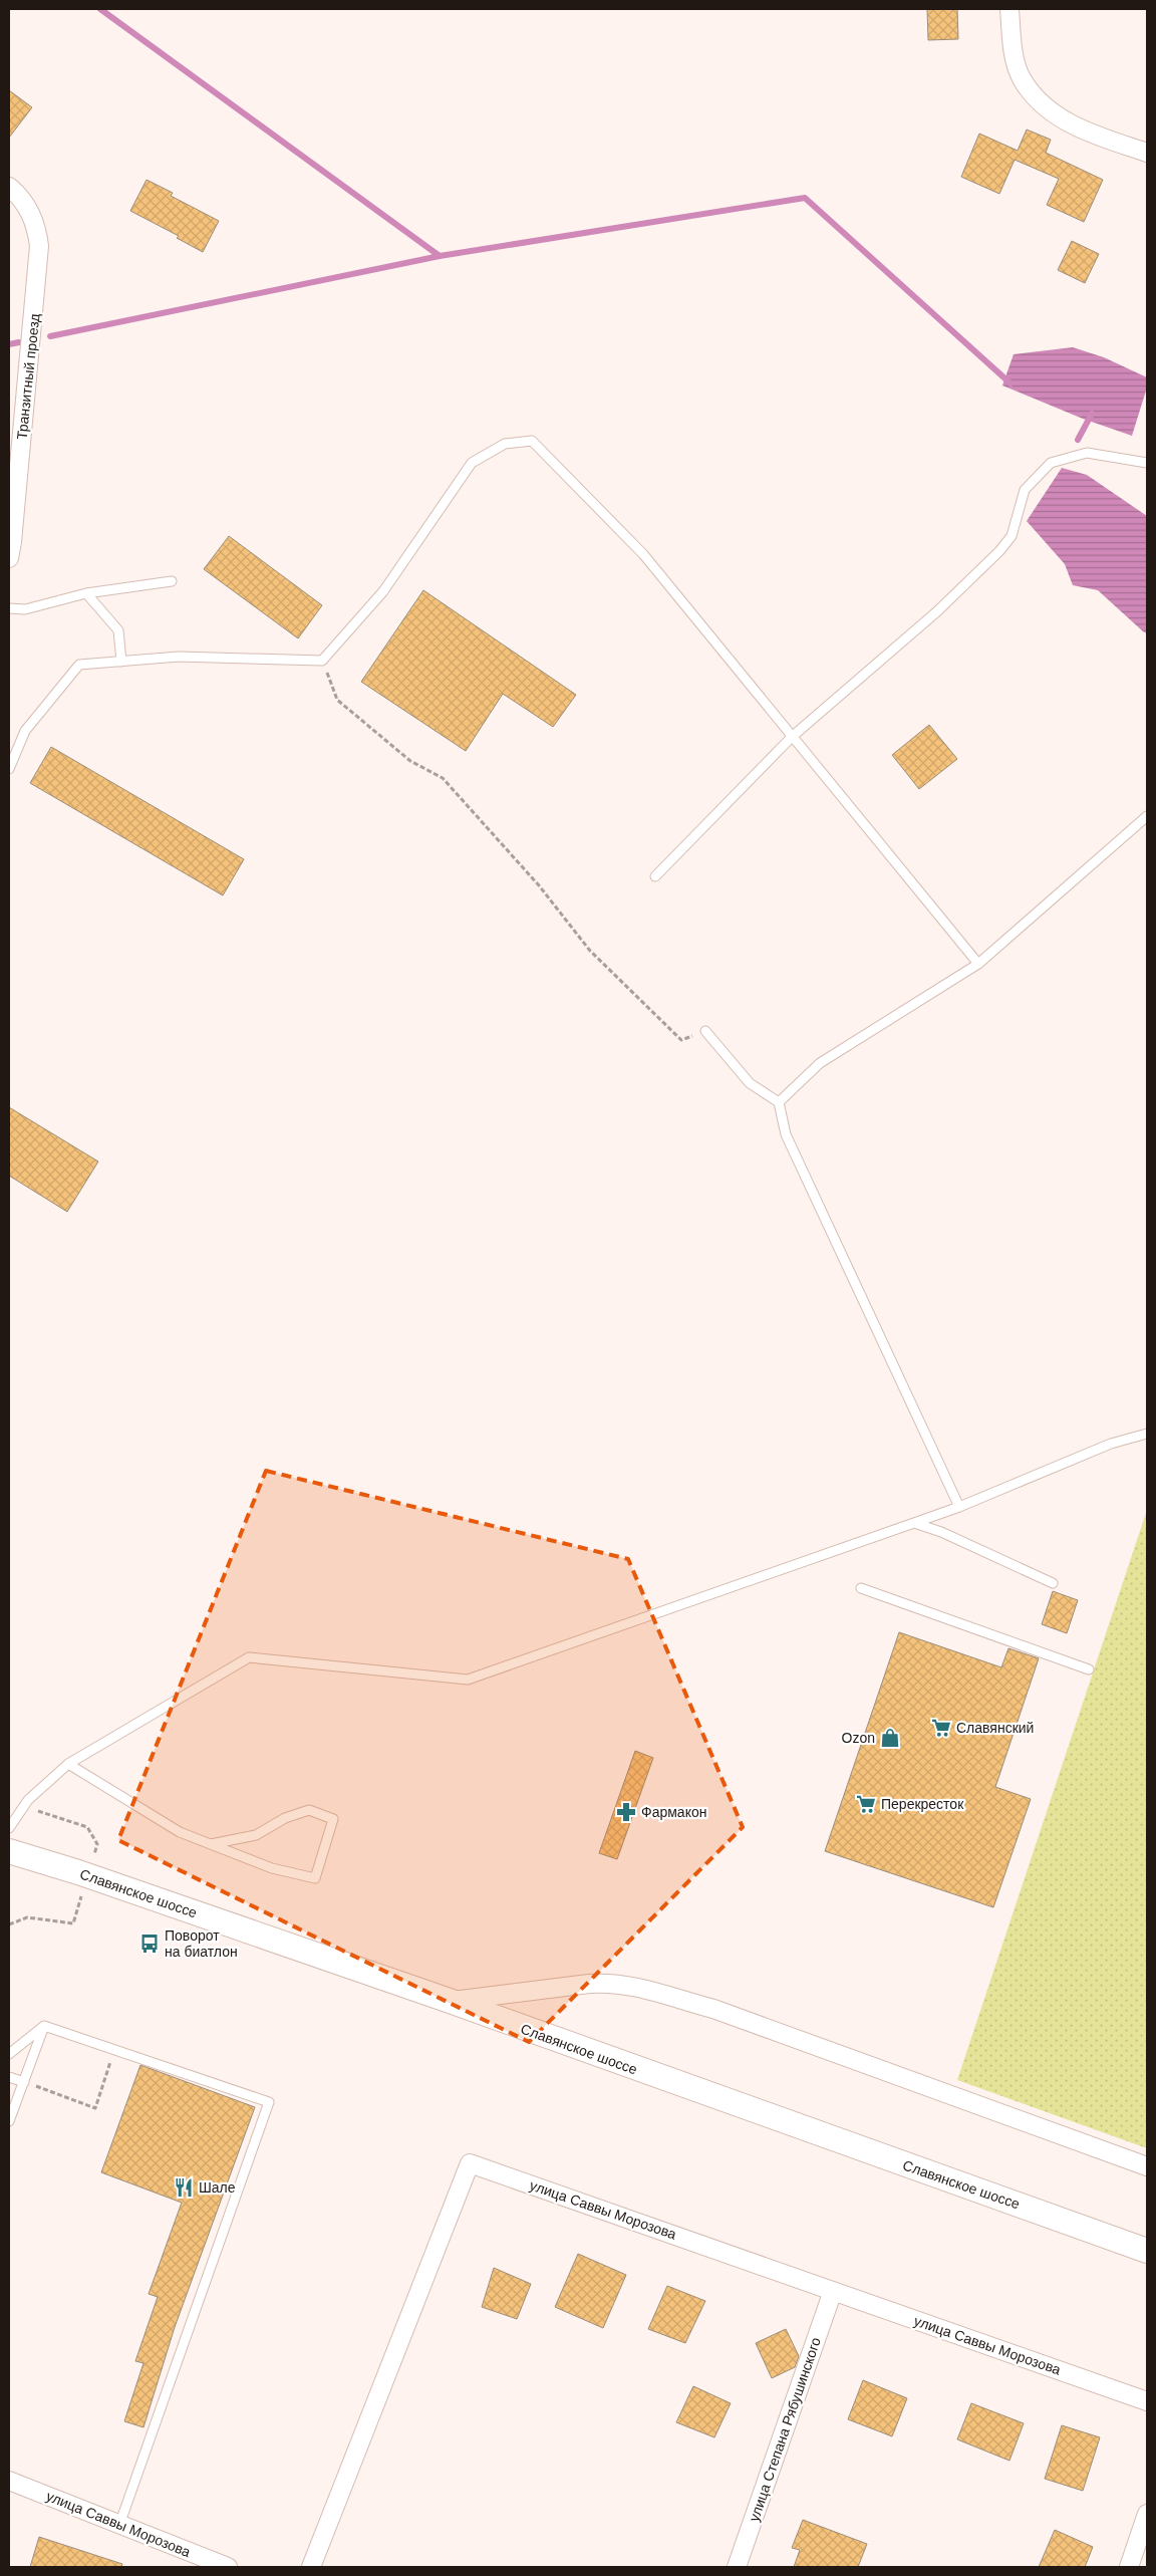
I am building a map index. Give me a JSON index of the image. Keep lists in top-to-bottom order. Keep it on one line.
{"streets":{"main road":["Славянское шоссе"],"street":["Транзитный проезд","улица Саввы Морозова","улица Степана Рябушинского"]},"crossings":[["улица Саввы Морозова","улица Степана Рябушинского"]],"places":{"supermarket":["Славянский","Перекресток"],"shop":["Ozon"],"pharmacy":["Фармакон"],"bus stop":["Поворот на биатлон"],"restaurant":["Шале"]}}
